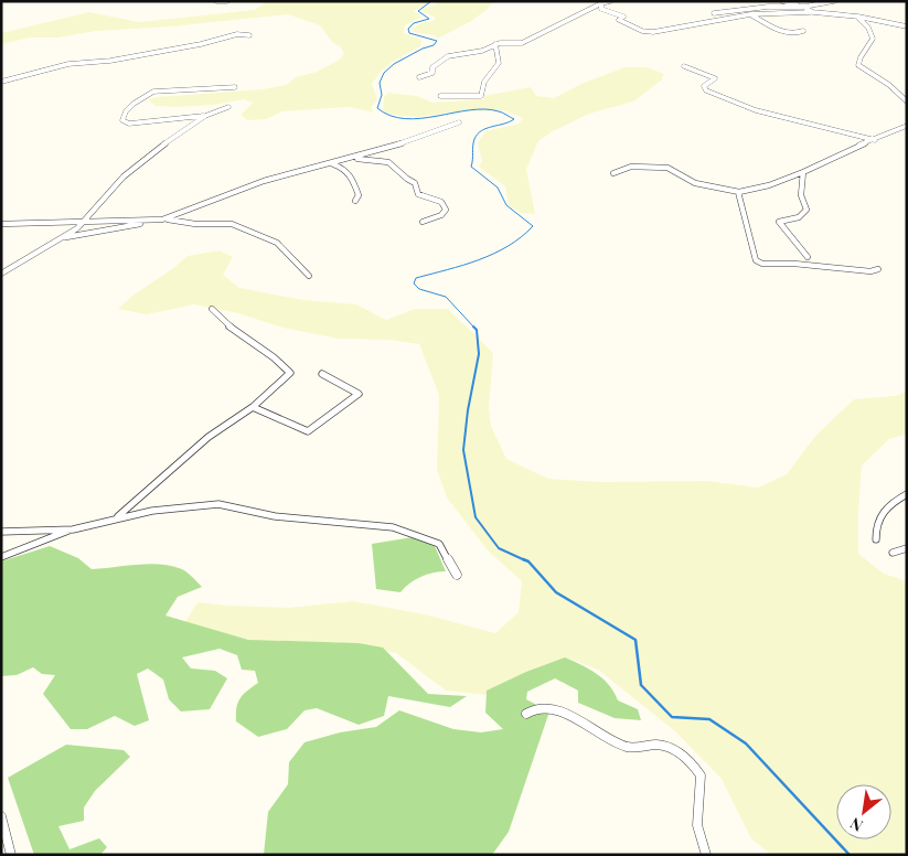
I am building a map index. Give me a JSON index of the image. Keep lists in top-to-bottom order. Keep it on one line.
{"north":"bottom left"}
